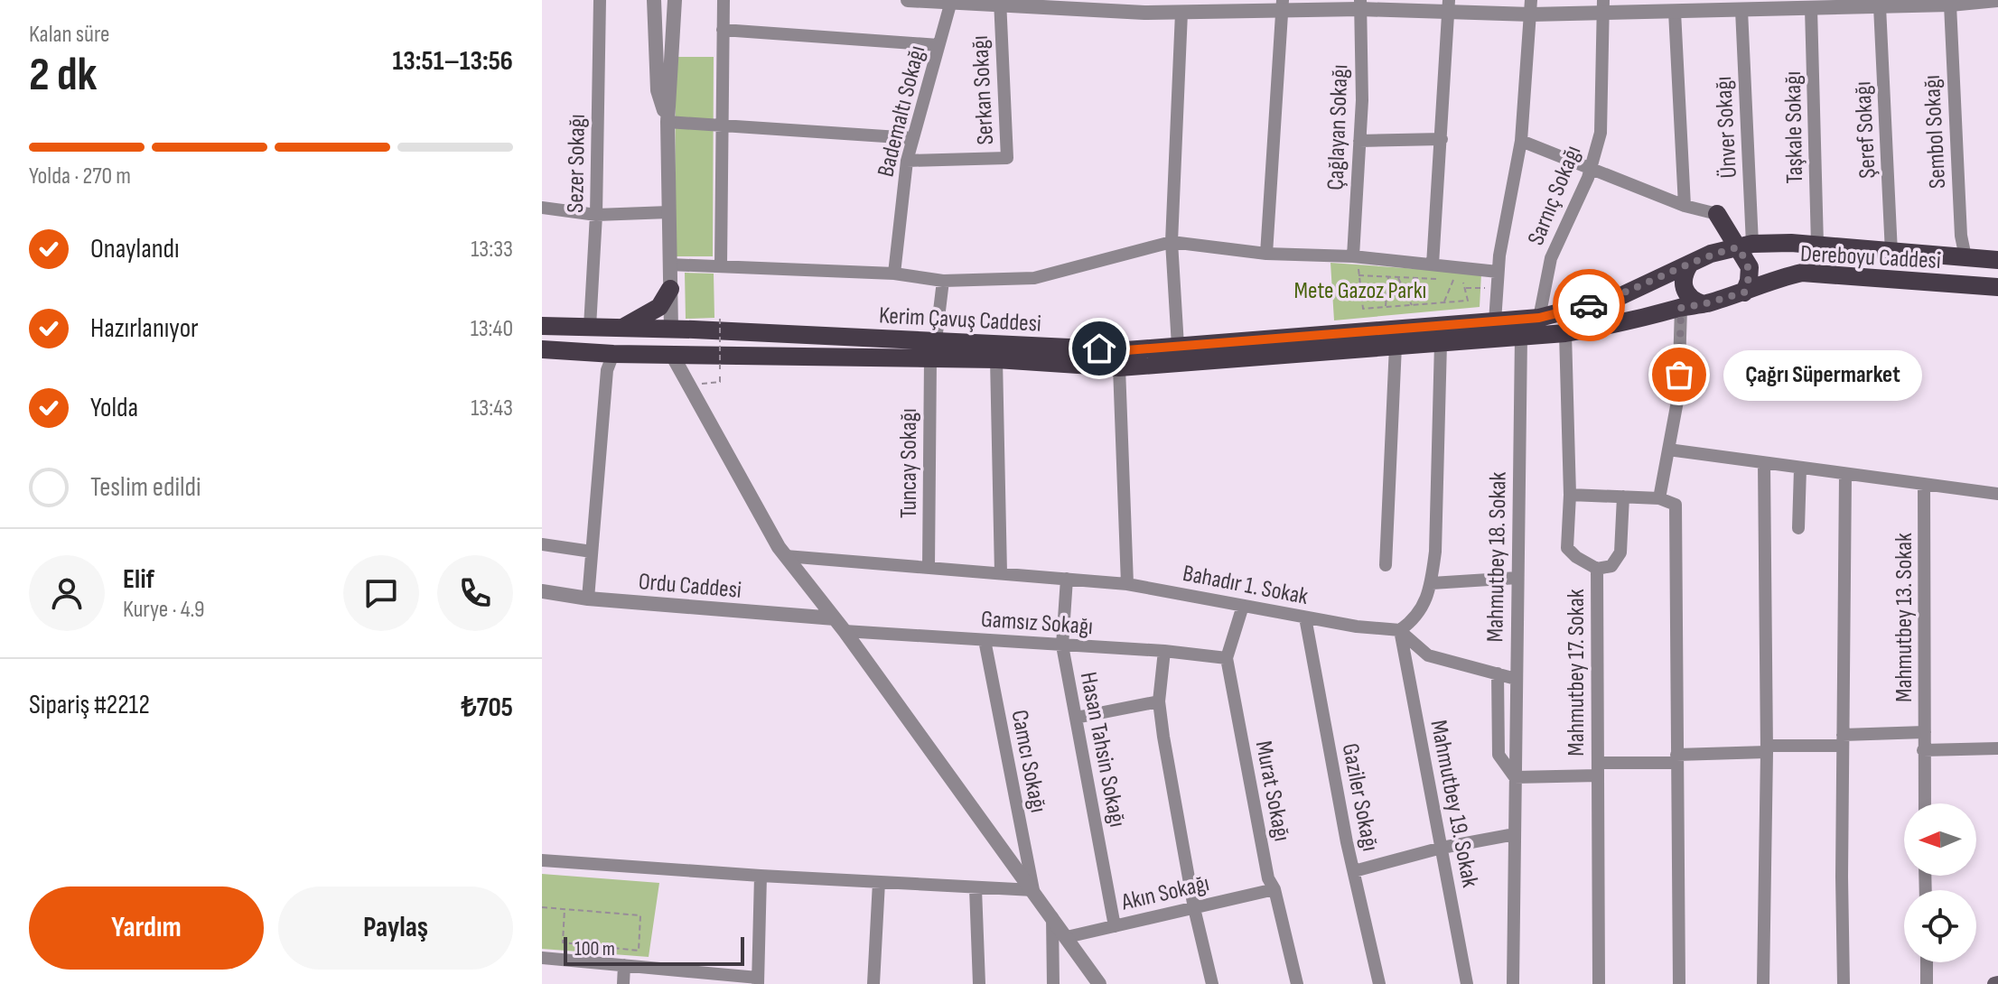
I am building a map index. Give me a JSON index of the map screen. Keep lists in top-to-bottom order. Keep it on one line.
{"streets":{"main road":["Dereboyu Caddesi","Kerim Çavuş Caddesi"],"street":["Serkan Sokağı","Bademaltı Sokağı","Çağlayan Sokağı","Ünver Sokağı","Taşkale Sokağı","Şeref Sokağı","Sembol Sokağı","Sezer Sokağı","Sarnıç Sokağı","Tuncay Sokağı","Mahmutbey 18. Sokak","Bahadır 1. Sokak","Ordu Caddesi","Mahmutbey 13. Sokak","Gamsız Sokağı","Mahmutbey 17. Sokak","Hasan Tahsin Sokağı","Camcı Sokağı","Murat Sokağı","Gaziler Sokağı","Mahmutbey 19. Sokak","Akın Sokağı"]},"crossings":[["Serkan Sokağı","Bademaltı Sokağı"],["Ünver Sokağı","Dereboyu Caddesi"],["Ünver Sokağı","Kerim Çavuş Caddesi"],["Taşkale Sokağı","Dereboyu Caddesi"],["Şeref Sokağı","Dereboyu Caddesi"],["Sembol Sokağı","Dereboyu Caddesi"],["Sezer Sokağı","Kerim Çavuş Caddesi"],["Sarnıç Sokağı","Kerim Çavuş Caddesi"],["Dereboyu Caddesi","Kerim Çavuş Caddesi"],["Kerim Çavuş Caddesi","Tuncay Sokağı"],["Kerim Çavuş Caddesi","Mahmutbey 18. Sokak"],["Kerim Çavuş Caddesi","Mahmutbey 17. Sokak"],["Tuncay Sokağı","Bahadır 1. Sokak"],["Bahadır 1. Sokak","Hasan Tahsin Sokağı"],["Bahadır 1. Sokak","Murat Sokağı"],["Bahadır 1. Sokak","Gaziler Sokağı"],["Bahadır 1. Sokak","Mahmutbey 19. Sokak"],["Gamsız Sokağı","Hasan Tahsin Sokağı"],["Gamsız Sokağı","Camcı Sokağı"],["Gamsız Sokağı","Murat Sokağı"],["Hasan Tahsin Sokağı","Akın Sokağı"],["Murat Sokağı","Akın Sokağı"]],"parks":["Mete Gazoz Parkı"],"places":["Çağrı Süpermarket"],"scale_bar":"100 m","north":"left","page":{"heading":["2 dk","Kalan süre","13:51–13:56"],"panel":["Elif","Kurye · 4.9","Sipariş #2212","₺705"],"bar":"Yolda · 270 m","list":[["Onaylandı","13:33"],["Hazırlanıyor","13:40"],["Yolda","13:43"],"Teslim edildi"],"bubble":"Çağrı Süpermarket","buttons":["Yardım","Paylaş"],"scale":"100 m"}}
